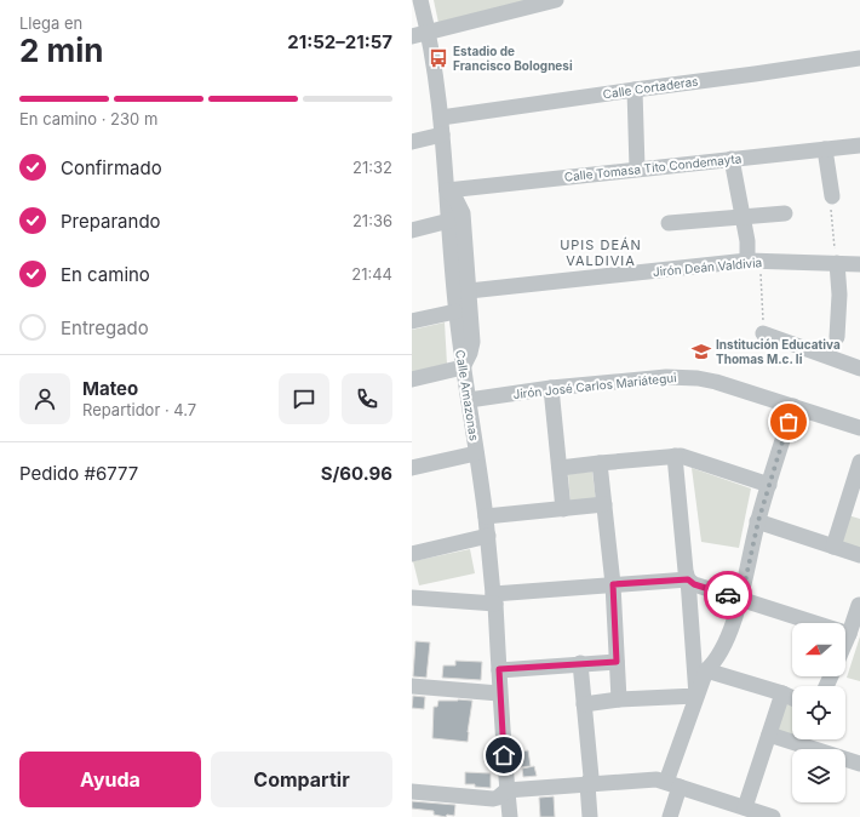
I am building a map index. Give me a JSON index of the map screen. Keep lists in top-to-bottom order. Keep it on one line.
{"streets":{"street":["Calle Cortaderas","Calle Tomasa Tito Condemayta","Jirón Deán Valdivia","Jirón José Carlos Mariátegui","Calle Amazonas"]},"crossings":[["Calle Cortaderas","Calle Amazonas"],["Calle Tomasa Tito Condemayta","Calle Amazonas"],["Jirón José Carlos Mariátegui","Calle Amazonas"]],"districts":["UPIS DEÁN VALDIVIA"],"places":{"bus stop":["Estadio de Francisco Bolognesi"],"school or university":["Institución Educativa Thomas M.c. Ii"]},"north":"left","page":{"heading":["2 min","Llega en","21:52–21:57"],"panel":["Mateo","Repartidor · 4.7","Pedido #6777","S/60.96"],"bar":"En camino · 230 m","list":[["Confirmado","21:32"],["Preparando","21:36"],["En camino","21:44"],"Entregado"],"buttons":["Ayuda","Compartir"]}}
